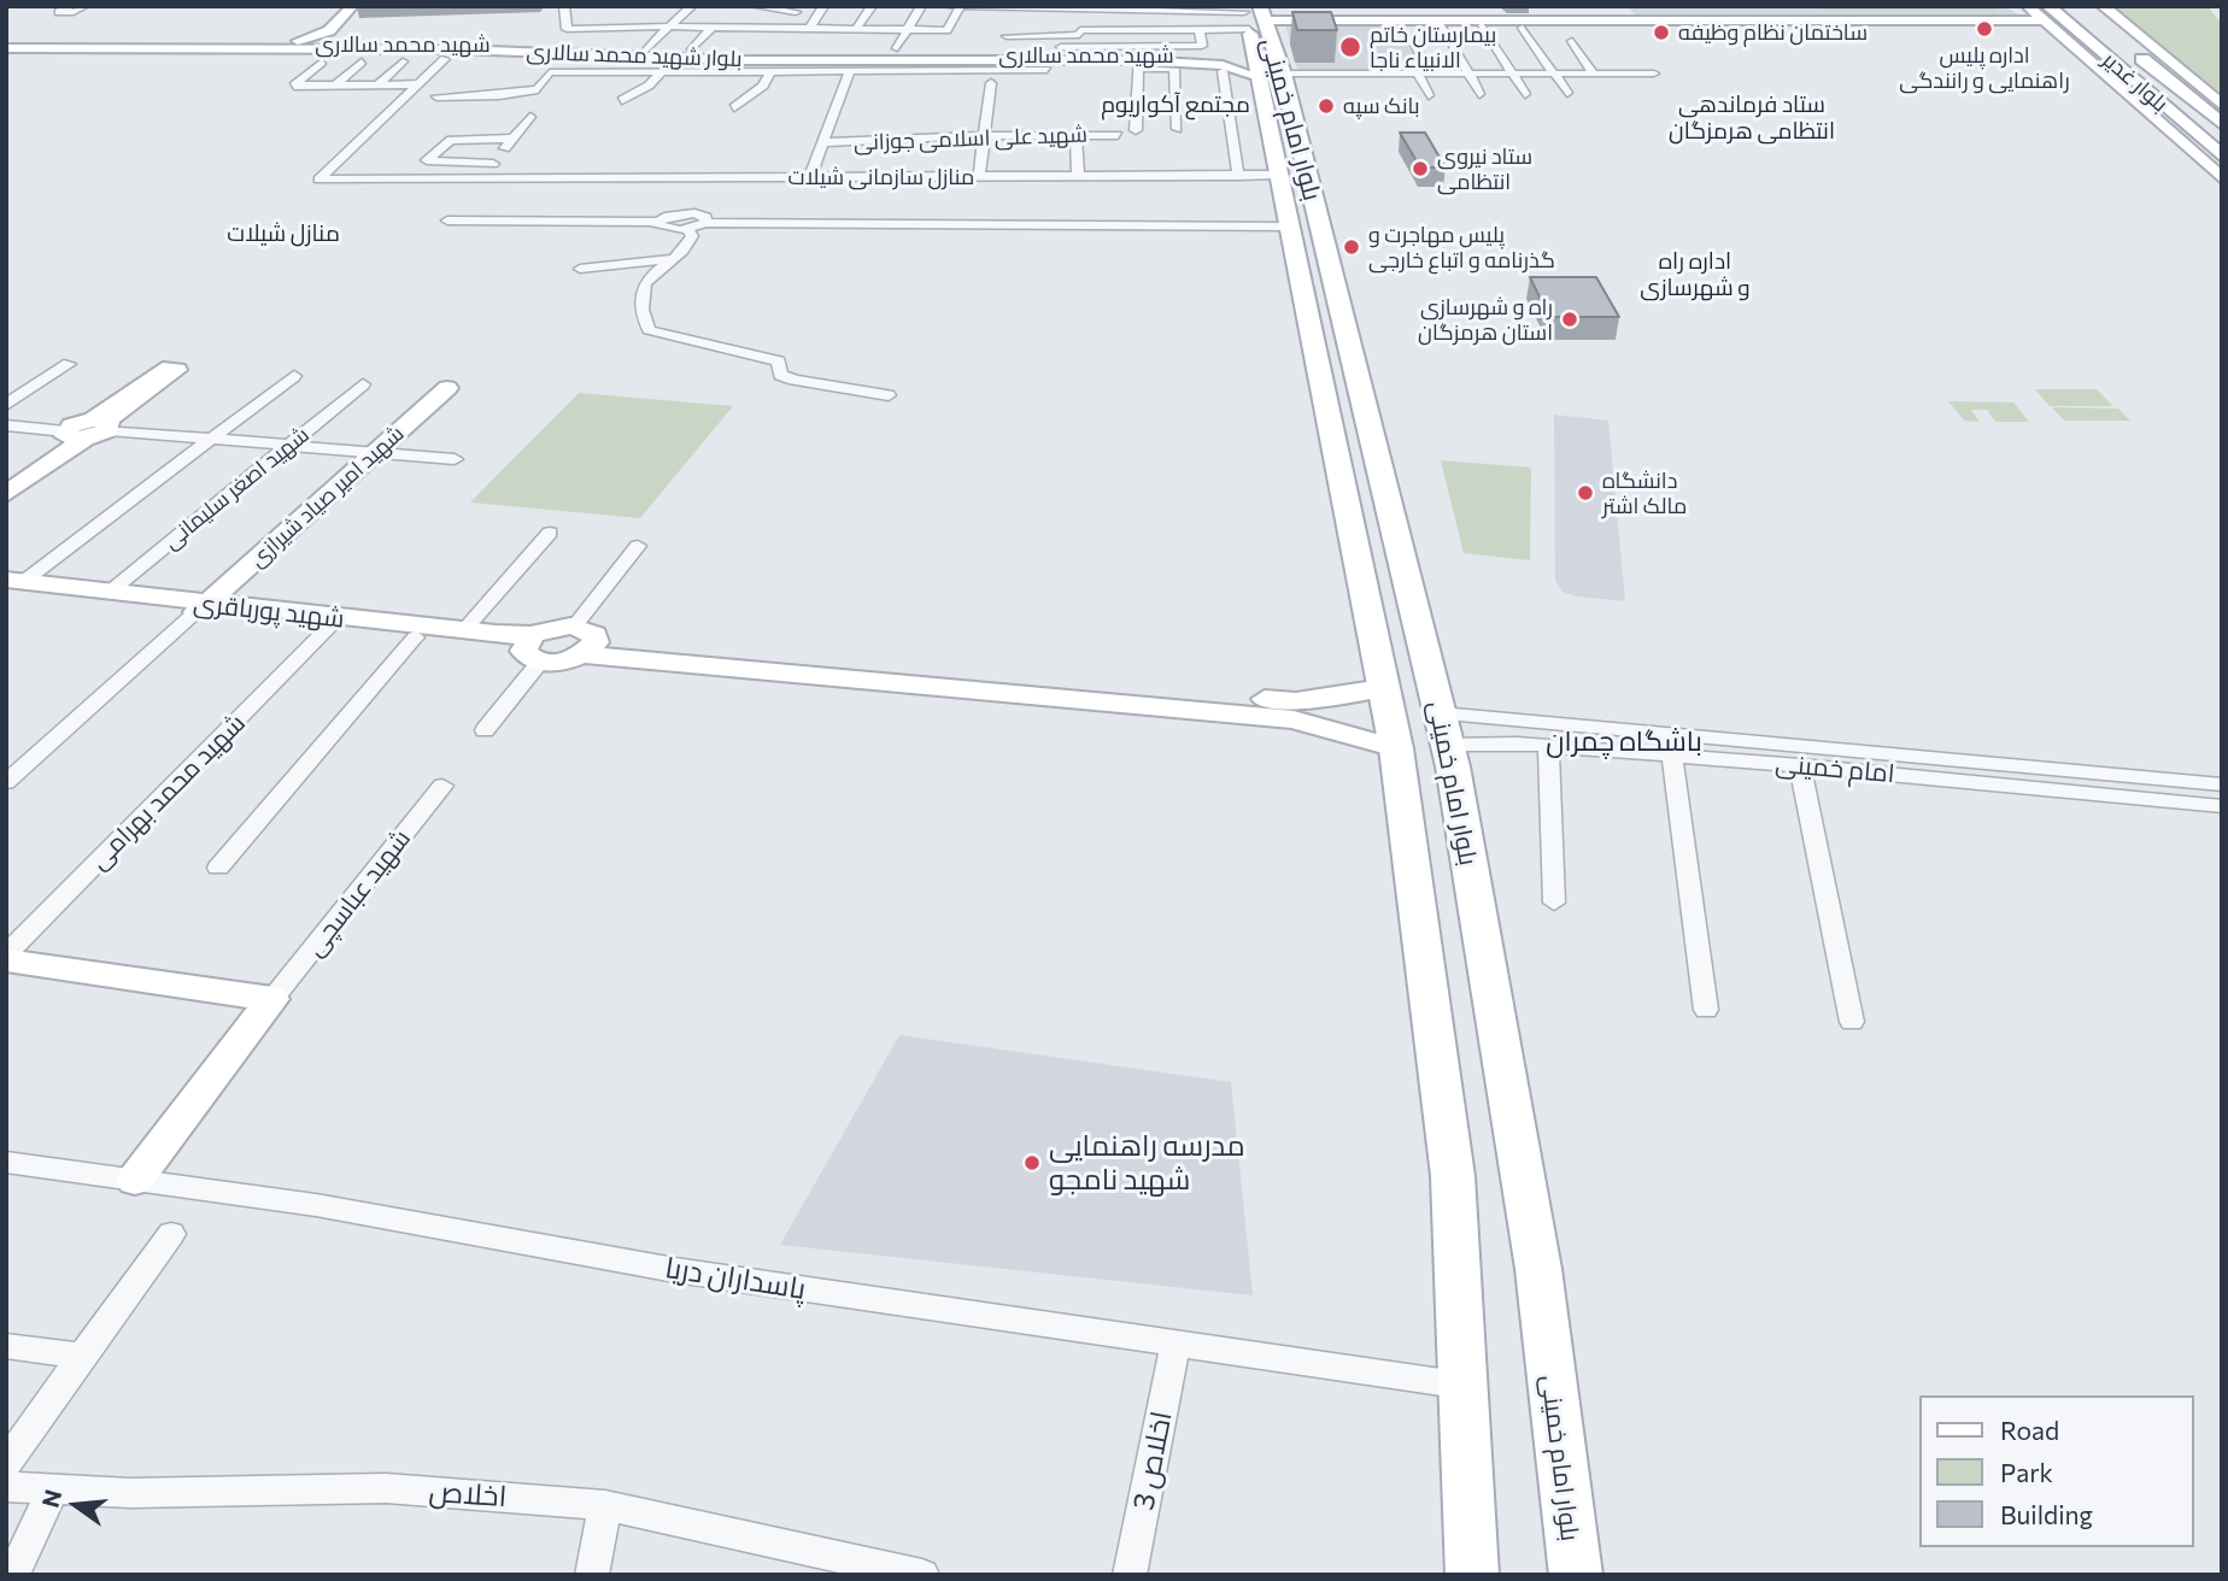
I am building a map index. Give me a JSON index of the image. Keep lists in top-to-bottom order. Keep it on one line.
{"streets":{"main road":["بلوار غدیر","بلوار امام خمینی"],"street":["شهید محمد سالاری","بلوار شهید محمد سالاری","شهید علی اسلامی جوزانی","منازل سازمانی شیلات","شهید اصغر سلیمانی","شهید امیر صیاد شیرازی","شهید پورباقری","امام خمینی","شهید محمد بهرامی","شهید عباسچی","پاسداران دریا","اخلاص 3","اخلاص"]},"crossings":[["شهید محمد سالاری","بلوار شهید محمد سالاری"],["شهید محمد سالاری","بلوار امام خمینی"],["بلوار شهید محمد سالاری","بلوار امام خمینی"],["بلوار امام خمینی","منازل سازمانی شیلات"],["بلوار امام خمینی","امام خمینی"],["بلوار امام خمینی","پاسداران دریا"],["شهید اصغر سلیمانی","شهید پورباقری"],["شهید امیر صیاد شیرازی","شهید پورباقری"],["شهید پورباقری","شهید محمد بهرامی"],["پاسداران دریا","اخلاص 3"]],"districts":["مجتمع آکواریوم","ستاد فرماندهی انتظامی هرمزگان","منازل شیلات","اداره راه و شهرسازی","باشگاه چمران"],"places":["اداره پلیس راهنمایی و رانندگی","ساختمان نظام وظیفه","بیمارستان خاتم الانبیاء ناجا","بانک سپه","ستاد نیروی انتظامی","پلیس مهاجرت و گذرنامه و اتباع خارجى","راه و شهرسازی استان هرمزگان","دانشگاه مالک اشتر","مدرسه راهنمایی شهید نامجو"],"legend":["Road","Park","Building"],"north":"left"}
